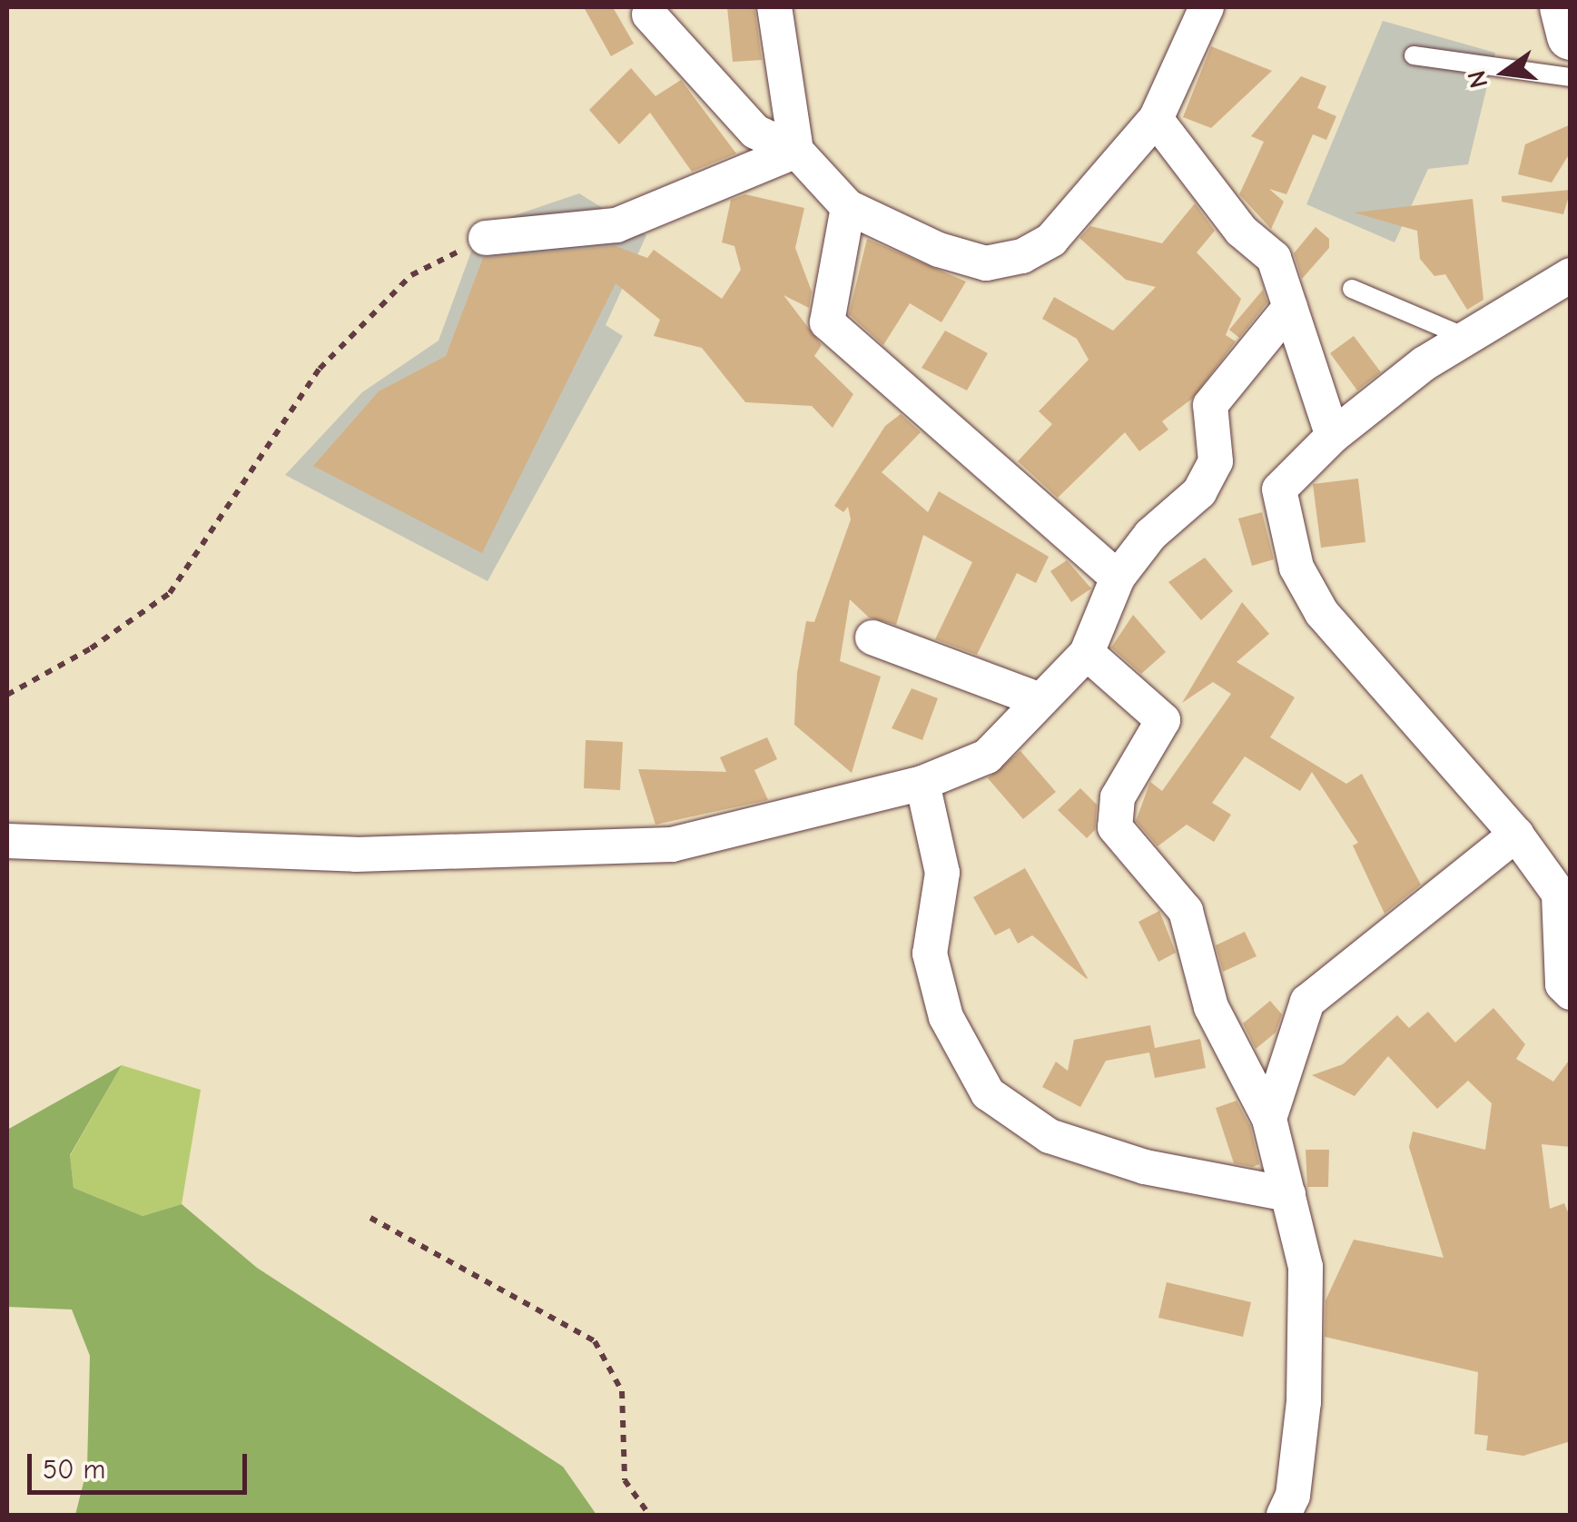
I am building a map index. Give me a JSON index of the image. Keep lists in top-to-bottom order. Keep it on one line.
{"scale_bar":"50 m","north":"left"}
